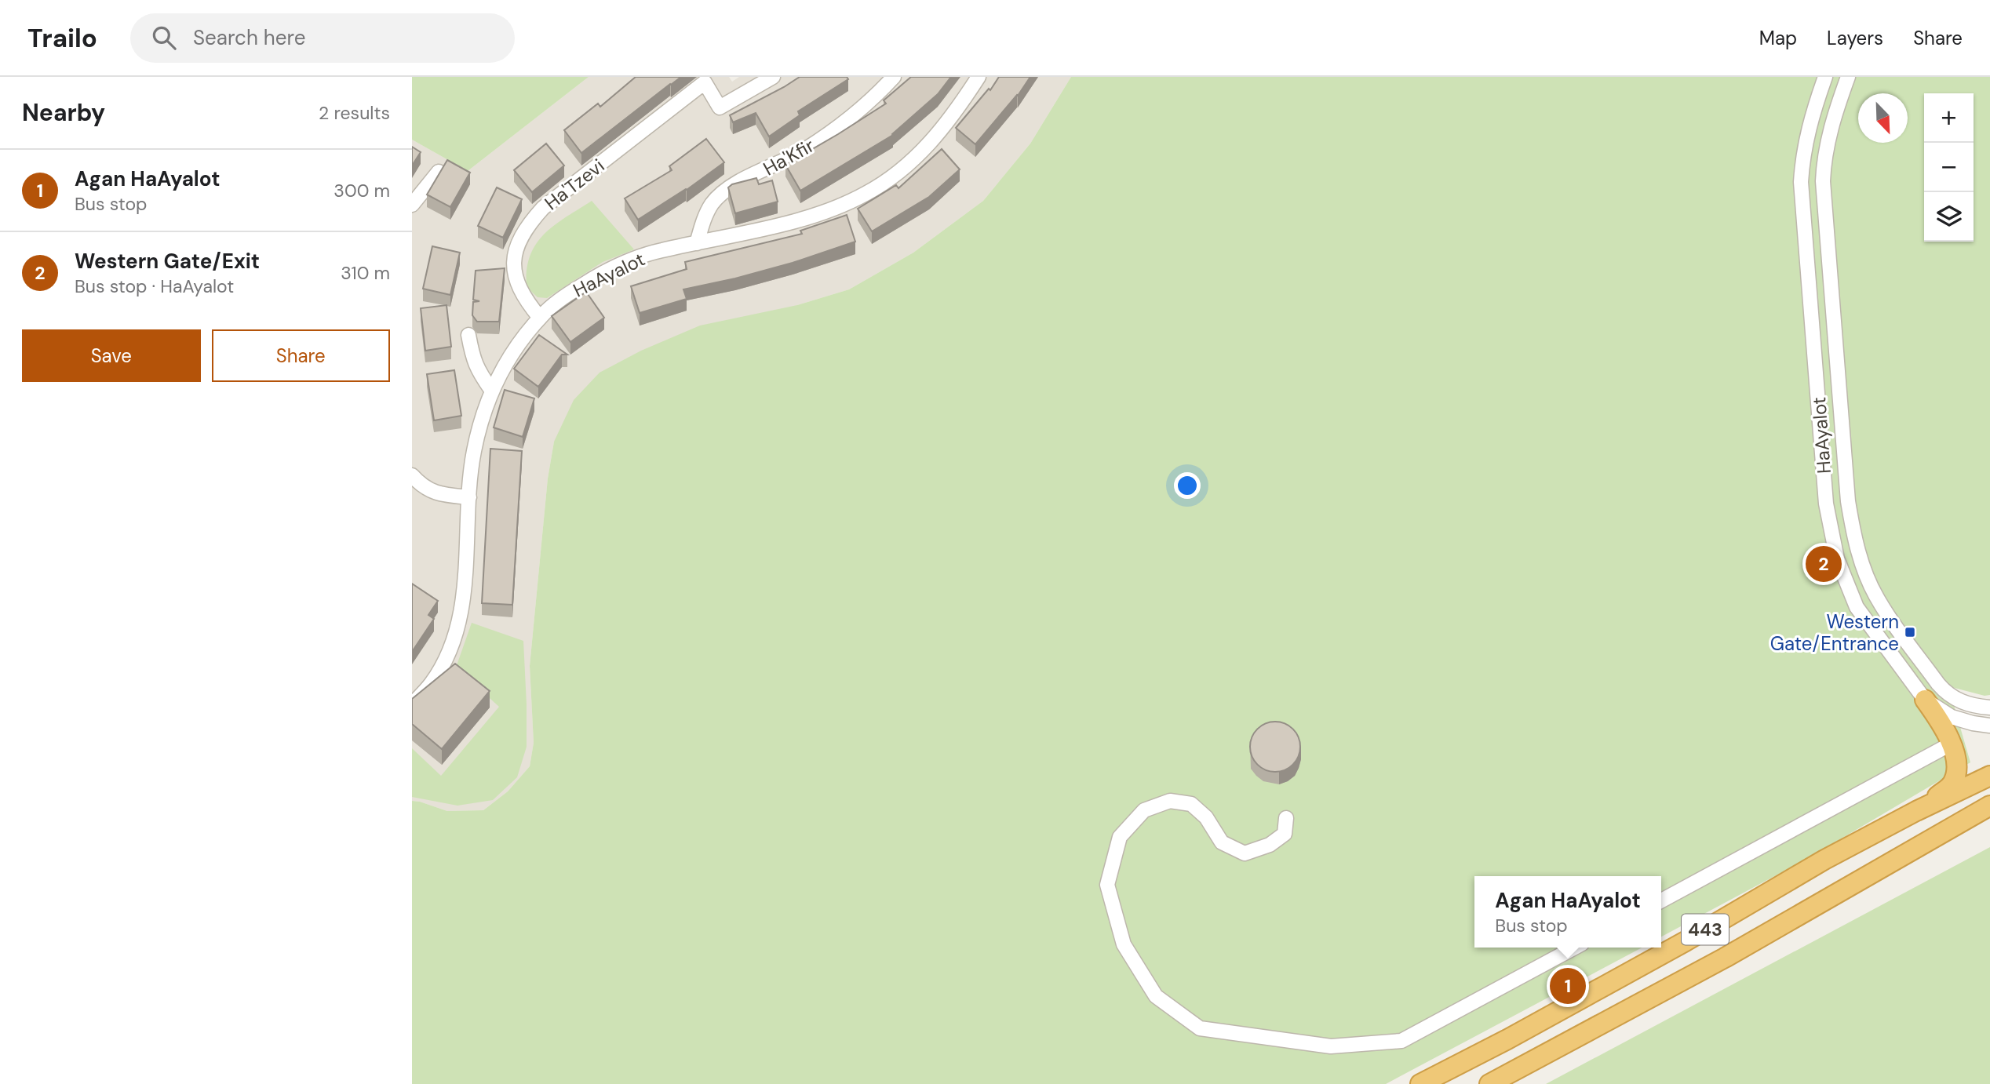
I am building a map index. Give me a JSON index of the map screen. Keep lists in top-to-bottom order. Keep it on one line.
{"streets":{"highway":["443"],"street":["Ha'Kfir","Ha'Tzevi","HaAyalot"]},"crossings":[["Ha'Kfir","HaAyalot"],["Ha'Tzevi","HaAyalot"]],"places":{"transit":["Western Gate/Entrance"]},"north":"bottom right","page":{"header":"Trailo","search":"Search here","nav":["Map","Layers","Share"],"heading":["Nearby","2 results"],"map_buttons":["+","−"],"list":[{"mark":"1","name":"Agan HaAyalot","note":"Bus stop","value":"300 m"},{"mark":"2","name":"Western Gate/Exit","note":"Bus stop · HaAyalot","value":"310 m"}],"buttons":["Save","Share"],"pins":["2","1"],"popup":["Agan HaAyalot","Bus stop"]}}
